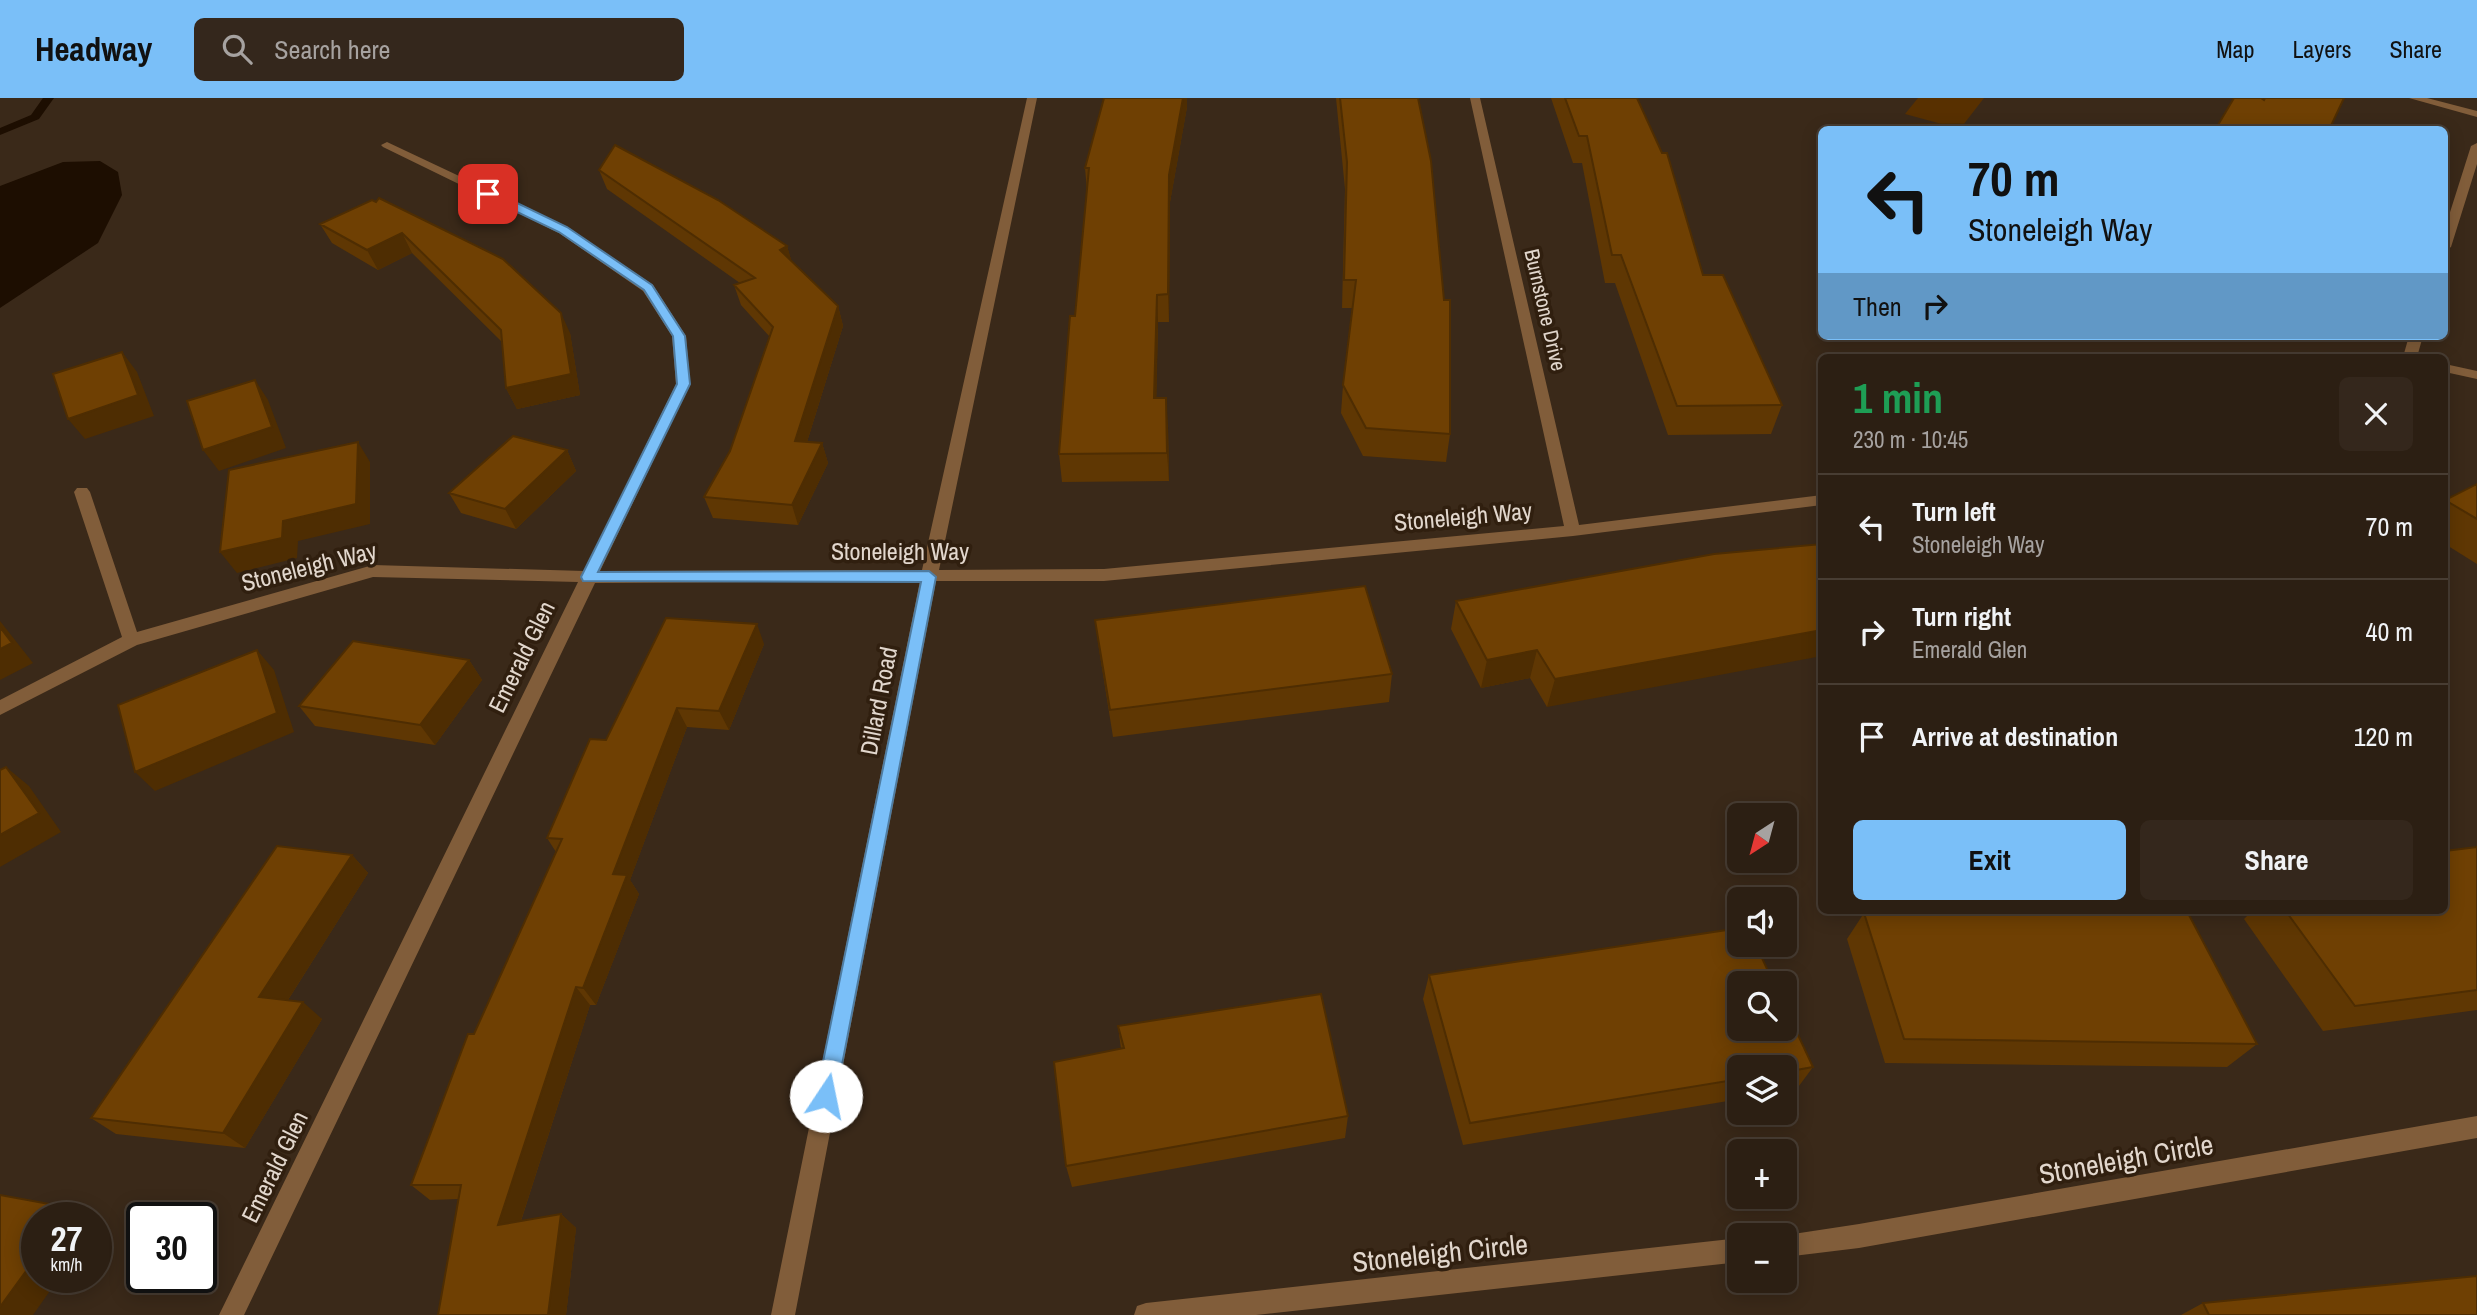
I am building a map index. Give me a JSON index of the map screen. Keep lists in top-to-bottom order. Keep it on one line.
{"streets":{"street":["Burnstone Drive","Stoneleigh Way","Emerald Glen","Dillard Road","Stoneleigh Circle"]},"crossings":[["Burnstone Drive","Stoneleigh Way"],["Stoneleigh Way","Emerald Glen"],["Stoneleigh Way","Dillard Road"]],"north":"bottom left","page":{"header":"Headway","search":"Search here","nav":["Map","Layers","Share"],"turn":["70 m","Stoneleigh Way"],"then":"Then","heading":["1 min","230 m · 10:45"],"list":[{"name":"Turn left","note":"Stoneleigh Way","value":"70 m"},{"name":"Turn right","note":"Emerald Glen","value":"40 m"},{"name":"Arrive at destination","value":"120 m"}],"map_buttons":["+","−"],"buttons":["Exit","Share"],"speed":"27 km/h","limit":"30"}}
